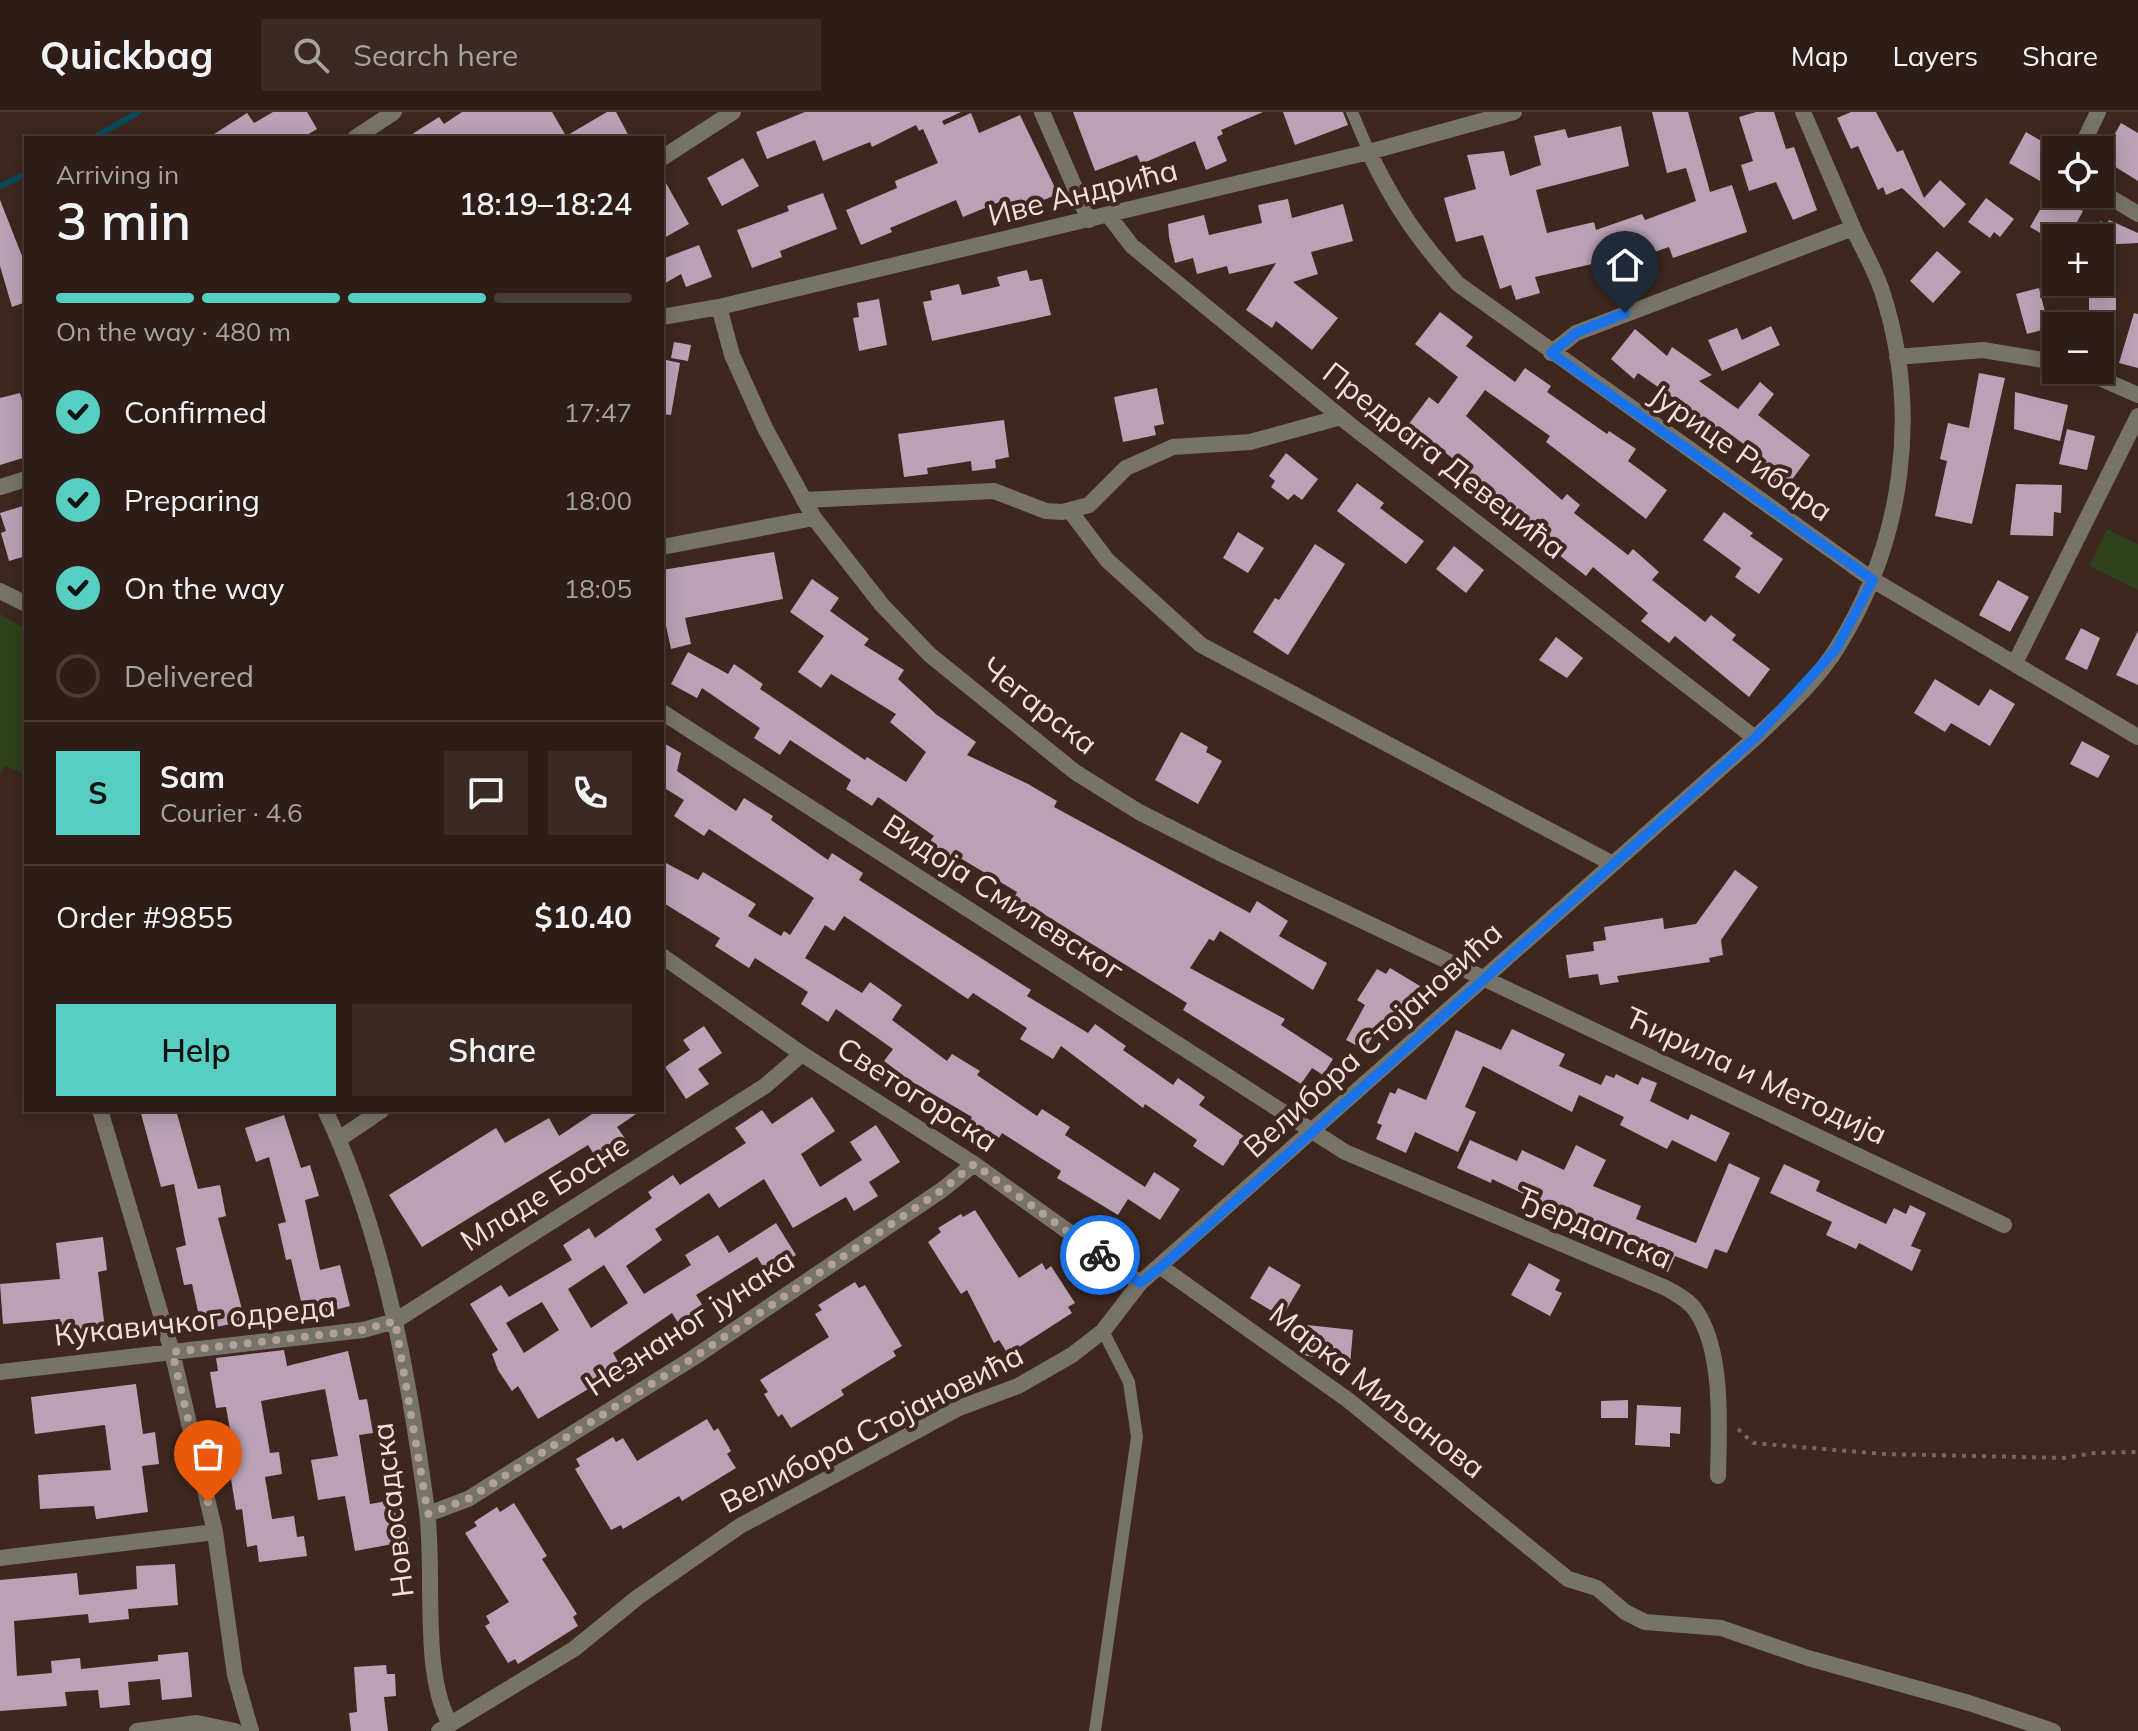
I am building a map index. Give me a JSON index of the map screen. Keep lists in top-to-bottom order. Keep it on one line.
{"streets":{"street":["Иве Андрића","Јурице Рибара","Предрага Девеџића","Чегарска","Видоја Смилевског","Велибора Стојановића","Ћирила и Методија","Светогорска","Младе Босне","Ђердапска","Кукавичког одреда","Незнаног јунака","Марка Миљанова","Новосадска"]},"crossings":[["Иве Андрића","Јурице Рибара"],["Иве Андрића","Предрага Девеџића"],["Иве Андрића","Чегарска"],["Јурице Рибара","Велибора Стојановића"],["Предрага Девеџића","Велибора Стојановића"],["Чегарска","Велибора Стојановића"],["Чегарска","Ћирила и Методија"],["Видоја Смилевског","Велибора Стојановића"],["Видоја Смилевског","Ђердапска"],["Велибора Стојановића","Ћирила и Методија"],["Велибора Стојановића","Светогорска"],["Велибора Стојановића","Ђердапска"],["Велибора Стојановића","Марка Миљанова"],["Велибора Стојановића","Новосадска"],["Светогорска","Младе Босне"],["Светогорска","Незнаног јунака"],["Младе Босне","Кукавичког одреда"],["Младе Босне","Новосадска"],["Кукавичког одреда","Новосадска"],["Незнаног јунака","Новосадска"]],"page":{"header":"Quickbag","search":"Search here","nav":["Map","Layers","Share"],"map_buttons":["+","−"],"heading":["3 min","Arriving in","18:19–18:24"],"panel":["Sam","Courier · 4.6","Order #9855","$10.40"],"bar":"On the way · 480 m","list":[["Confirmed","17:47"],["Preparing","18:00"],["On the way","18:05"],"Delivered"],"round":"S","buttons":["Help","Share"]}}
